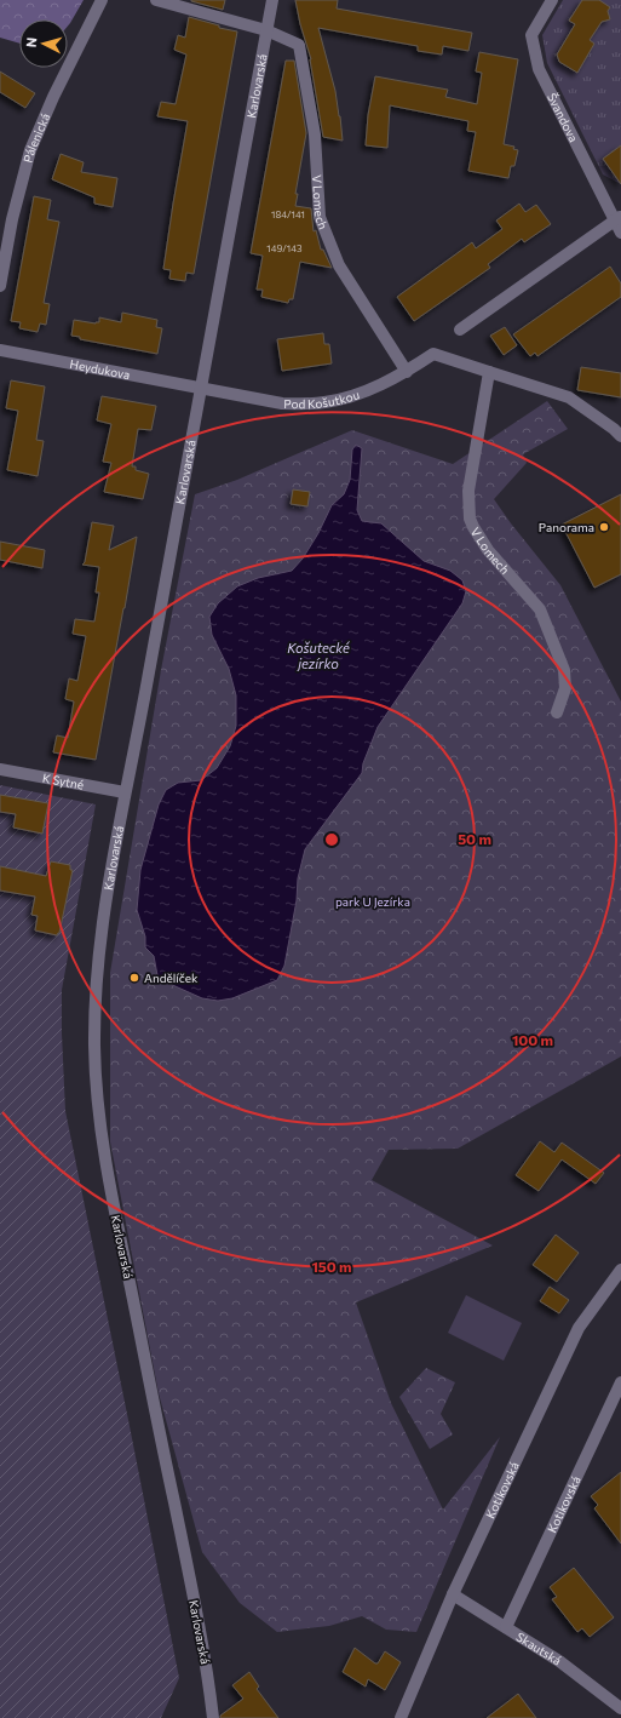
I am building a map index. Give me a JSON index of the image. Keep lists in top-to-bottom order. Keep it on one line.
{"streets":{"street":["Karlovarská","Švandova","Pálenická","V Lomech","Heydukova","Pod Košutkou","K Sytné","Kotíkovská","Kotikovská","Skautská"]},"crossings":[["Karlovarská","V Lomech"],["Karlovarská","Heydukova"],["Karlovarská","Pod Košutkou"],["Karlovarská","K Sytné"],["V Lomech","Pod Košutkou"],["Heydukova","Pod Košutkou"],["Kotíkovská","Skautská"],["Kotikovská","Skautská"]],"water":["Košutecké jezírko"],"parks":["park U Jezírka"],"places":["Panorama","Andělíček"],"house_numbers":["184/141","149/143"],"north":"left","rings":["50 m","100 m","150 m"]}
